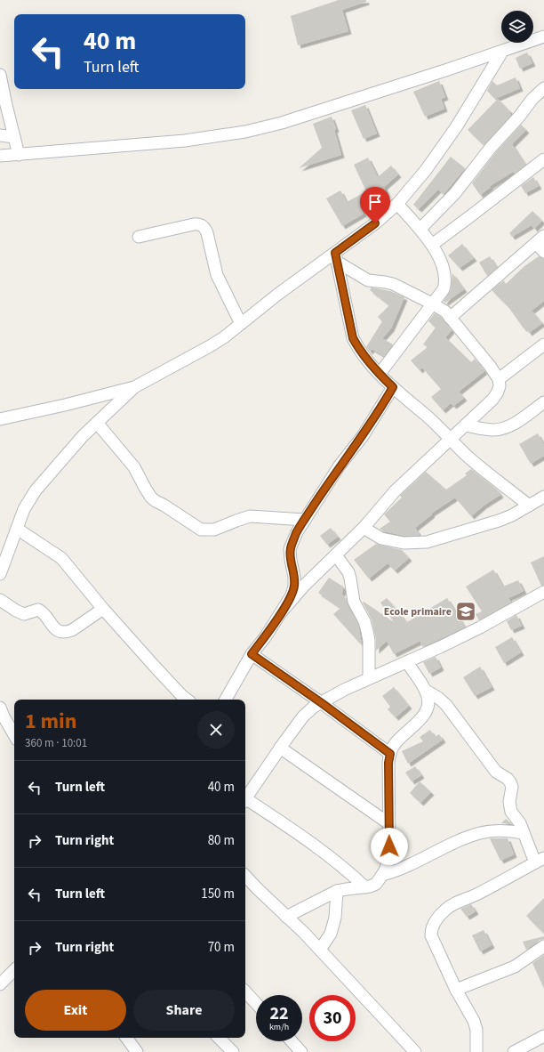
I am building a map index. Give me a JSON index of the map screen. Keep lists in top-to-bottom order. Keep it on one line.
{"places":{"school or university":["Ecole primaire"]},"page":{"turn":["40 m","Turn left"],"heading":["1 min","360 m · 10:01"],"list":[{"name":"Turn left","value":"40 m"},{"name":"Turn right","value":"80 m"},{"name":"Turn left","value":"150 m"},{"name":"Turn right","value":"70 m"}],"buttons":["Exit","Share"],"speed":"22 km/h","limit":"30"}}
